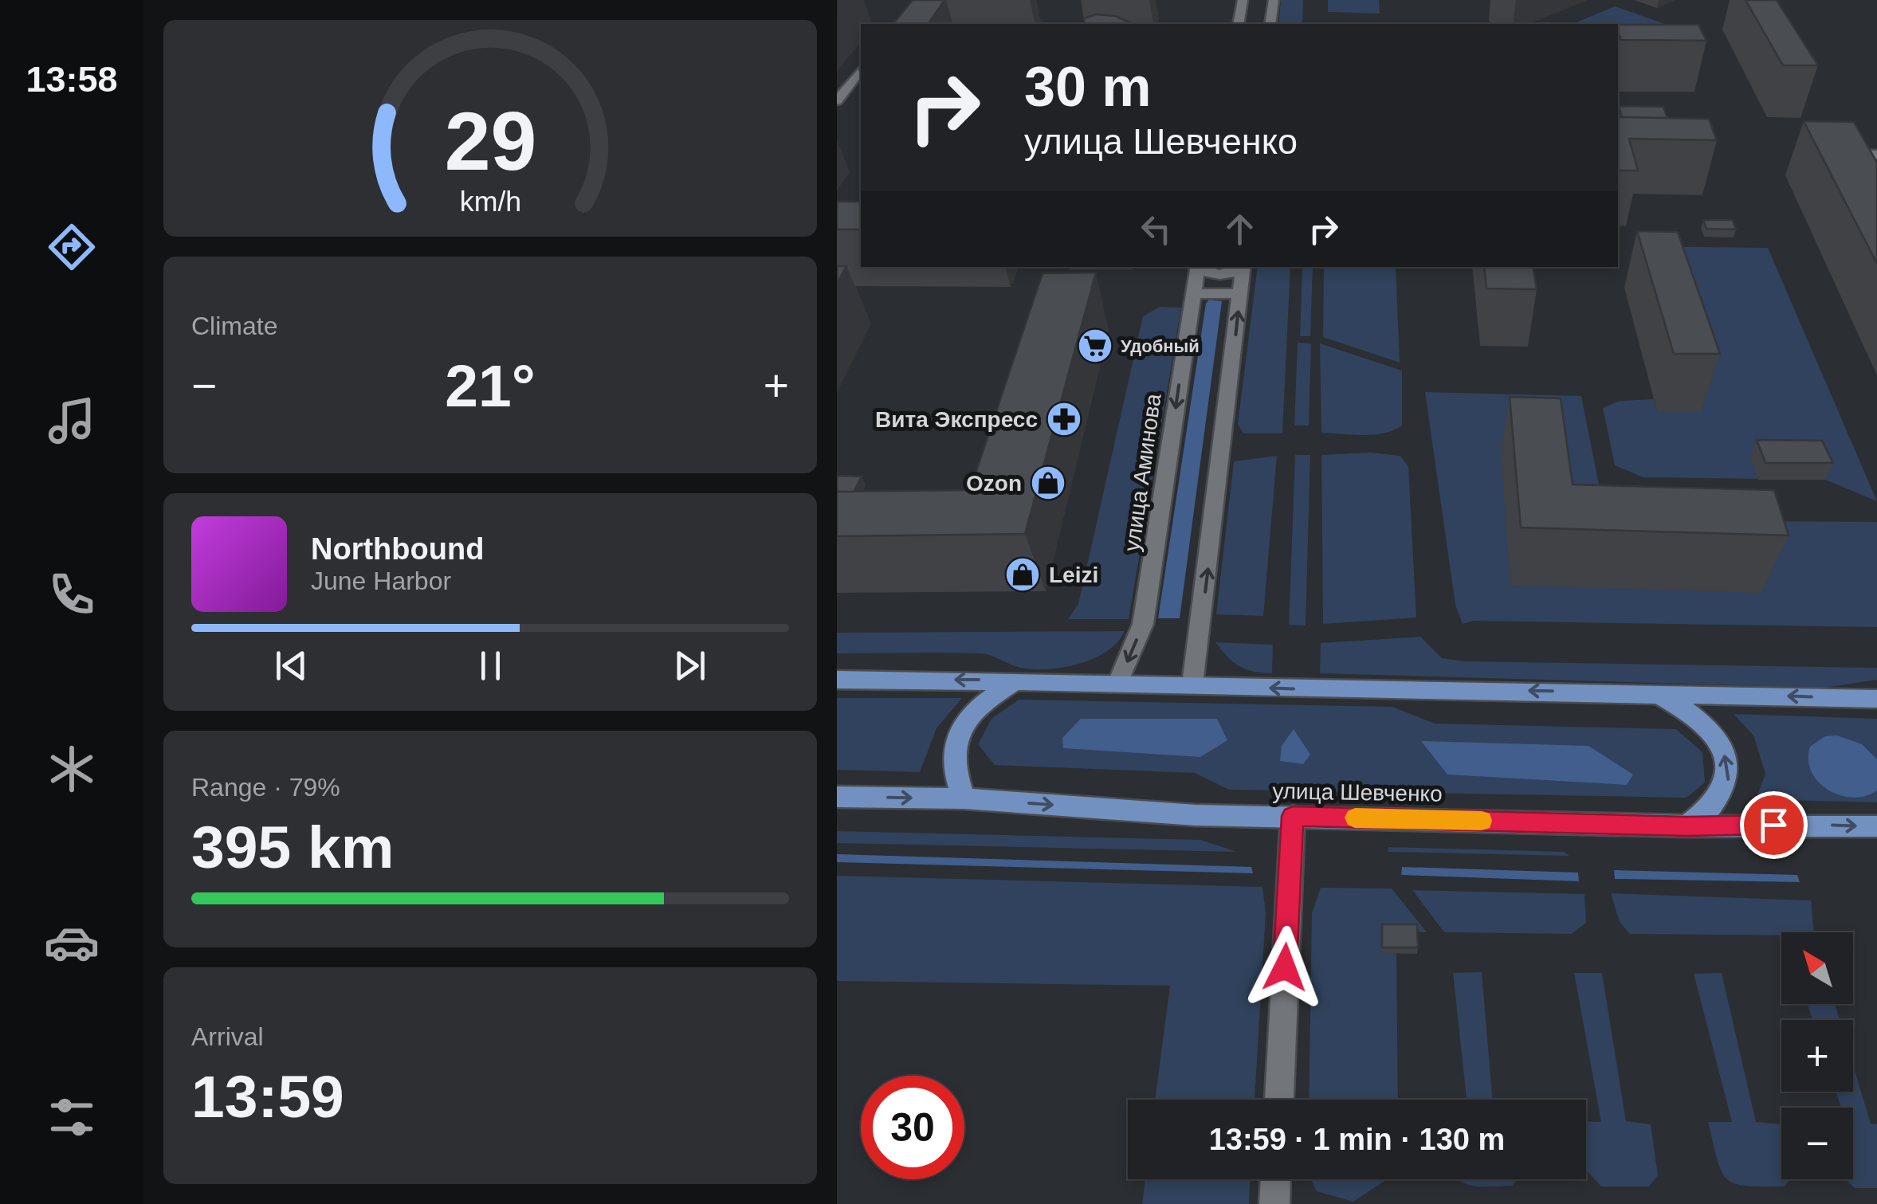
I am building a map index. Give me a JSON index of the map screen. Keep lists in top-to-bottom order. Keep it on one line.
{"streets":{"main road":["улица Шевченко"],"street":["улица Аминова"]},"places":{"supermarket":["Удобный"],"pharmacy":["Вита Экспресс"],"shop":["Ozon","Leizi"]},"north":"top left","page":{"tabs":"13:58","turn":["30 m","улица Шевченко"],"tile":["Climate",["Range · 79%","395 km"],["Arrival","13:59"]],"heat":["−","21°","+"],"song":["Northbound","June Harbor"],"map_buttons":["+","−"],"limit":"30","trip":"13:59 · 1 min · 130 m","gauge":["29","km/h"]}}
